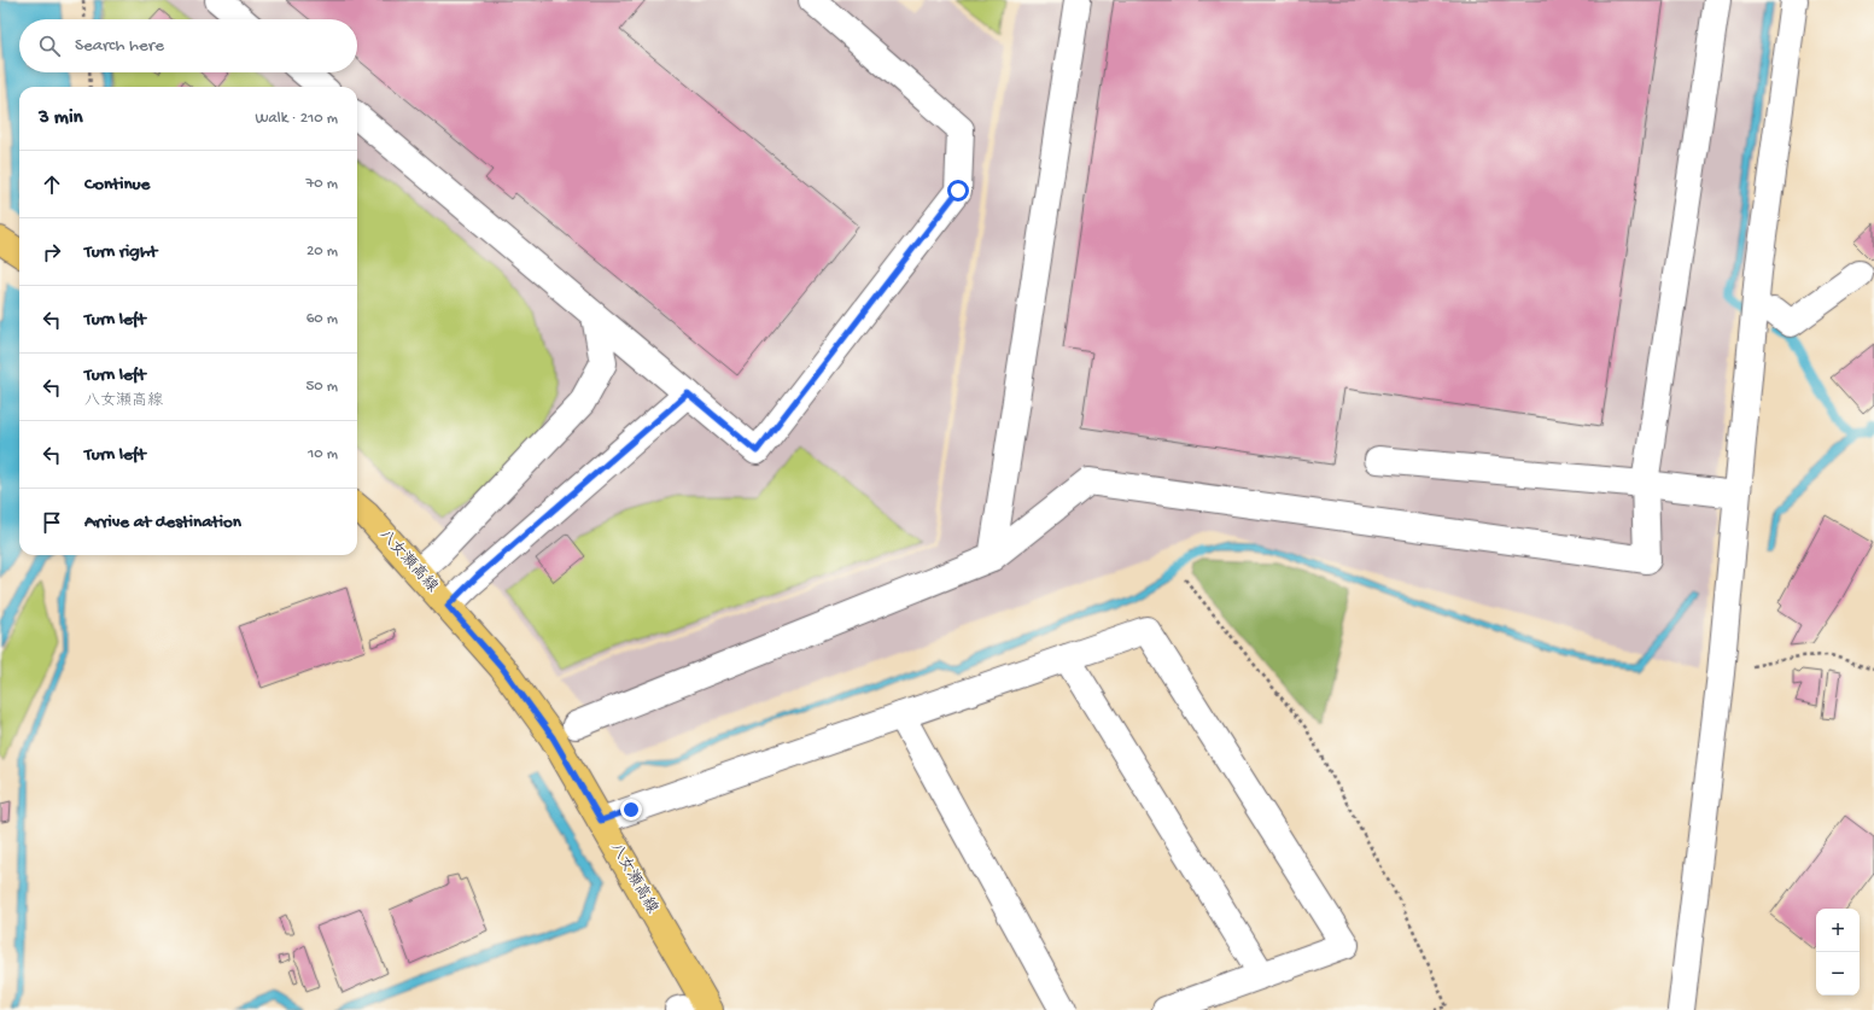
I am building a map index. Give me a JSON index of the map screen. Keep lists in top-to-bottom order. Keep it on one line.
{"streets":{"main road":["八女瀬高線"]},"page":{"search":"Search here","heading":["3 min","Walk · 210 m"],"list":[["Continue","70 m"],["Turn right","20 m"],["Turn left","60 m"],["Turn left","八女瀬高線","50 m"],["Turn left","10 m"],"Arrive at destination"],"map_buttons":["+","−"]}}
